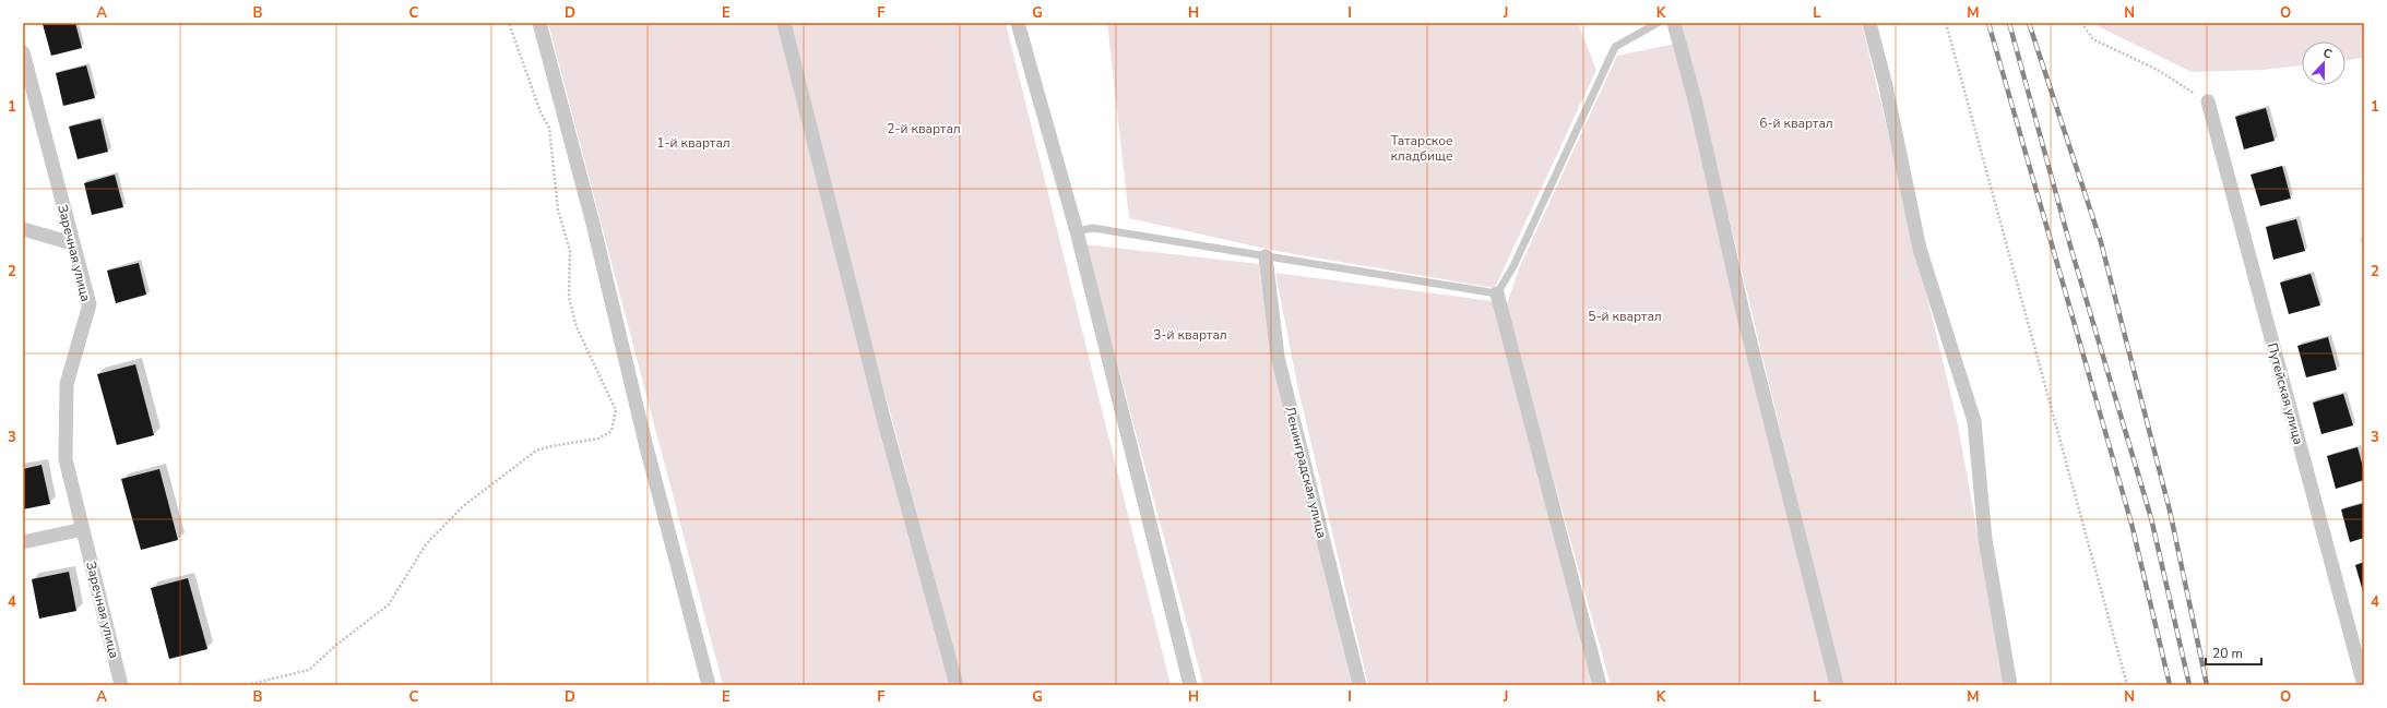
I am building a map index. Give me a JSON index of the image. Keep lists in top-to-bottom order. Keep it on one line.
{"streets":{"street":["Заречная улица","Путейская улица","Ленинградская улица"]},"parks":["6-й квартал","2-й квартал","Татарское кладбище","1-й квартал","5-й квартал","3-й квартал"],"scale_bar":"20 m","north":"top","grid":{"columns":["A","B","C","D","E","F","G","H","I","J","K","L","M","N","O"],"rows":["1","2","3","4"]}}
